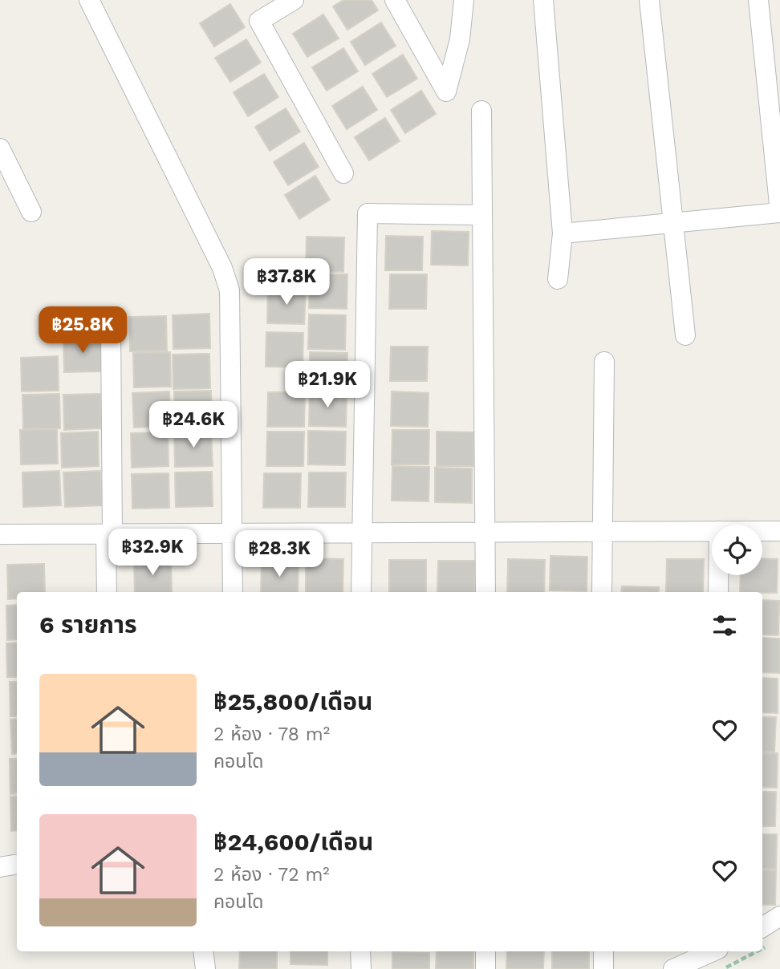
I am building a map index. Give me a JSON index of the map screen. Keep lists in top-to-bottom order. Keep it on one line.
{"page":{"price":["฿37.8K","฿25.8K","฿21.9K","฿24.6K","฿32.9K","฿28.3K"],"heading":"6 รายการ","list":[{"name":"฿25,800/เดือน","note":"2 ห้อง · 78 m² · คอนโด"},{"name":"฿24,600/เดือน","note":"2 ห้อง · 72 m² · คอนโด"}]}}
